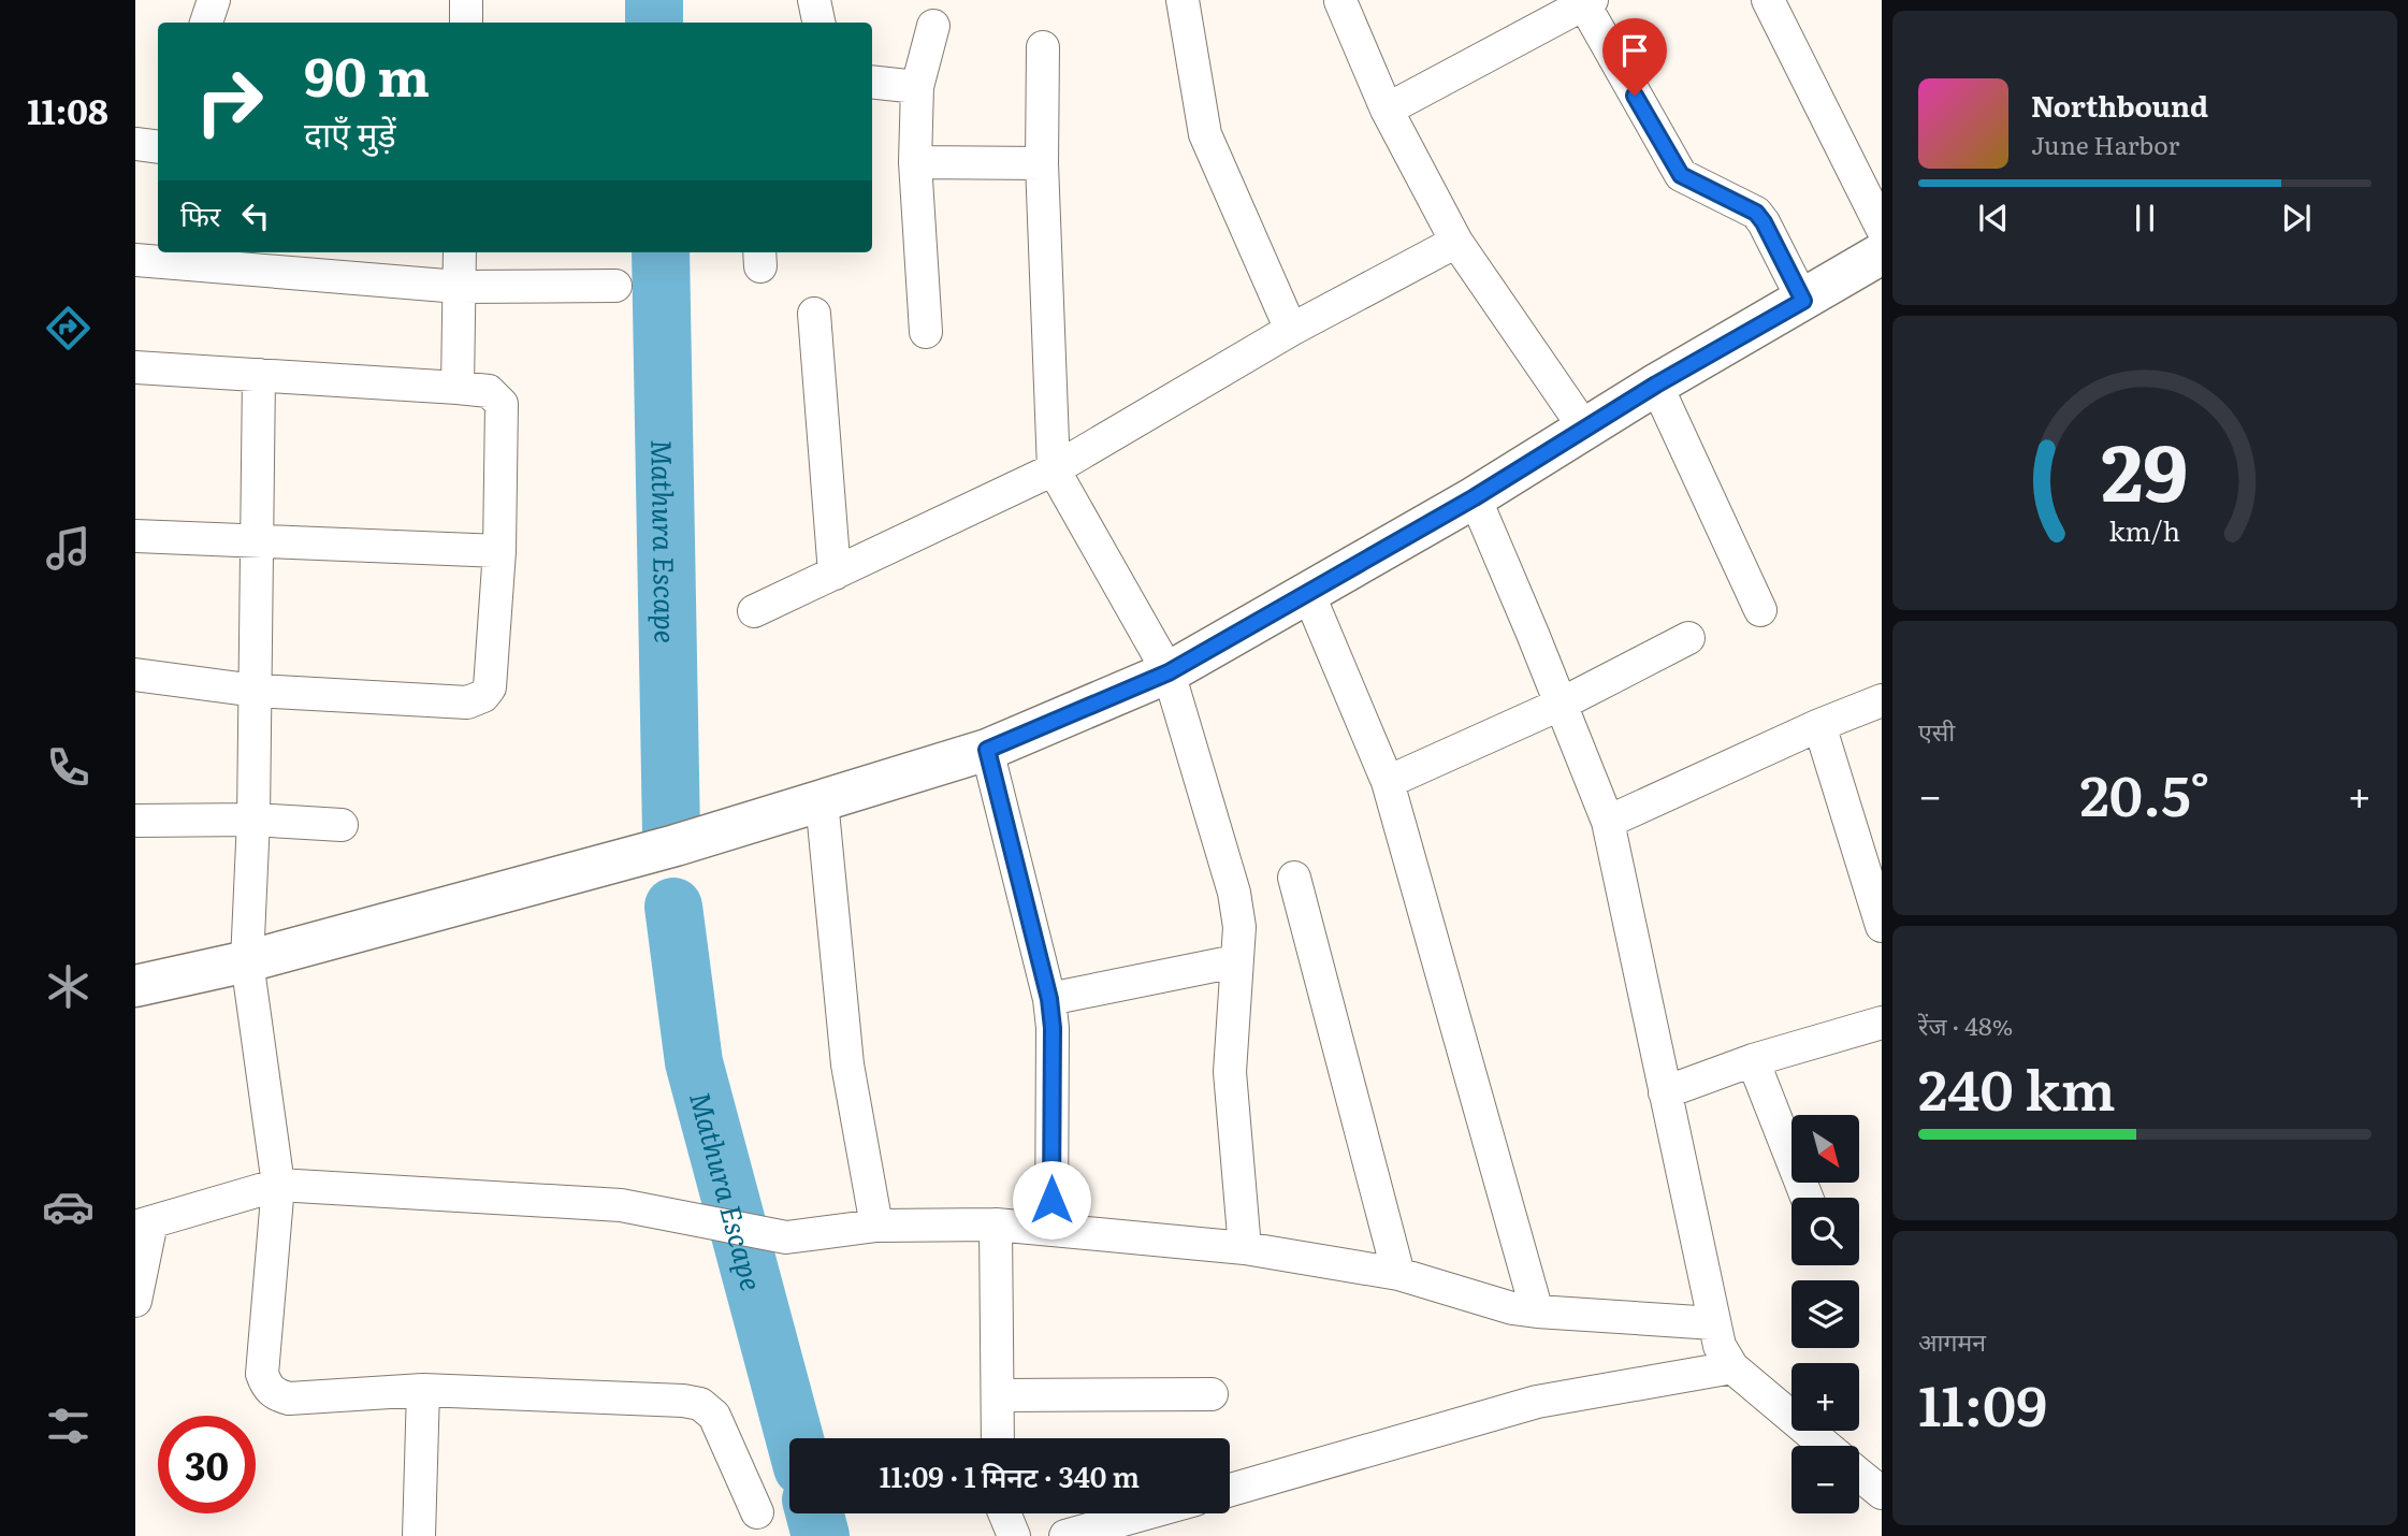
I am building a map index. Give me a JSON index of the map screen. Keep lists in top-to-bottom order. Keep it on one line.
{"water":["Mathura Escape"],"north":"bottom right","page":{"tabs":"11:08","turn":["90 m","दाएँ मुड़ें"],"song":["Northbound","June Harbor"],"then":"फिर","tile":["एसी",["रेंज · 48%","240 km"],["आगमन","11:09"]],"heat":["−","20.5°","+"],"map_buttons":["+","−"],"limit":"30","trip":"11:09 · 1 मिनट · 340 m","gauge":["29","km/h"]}}
